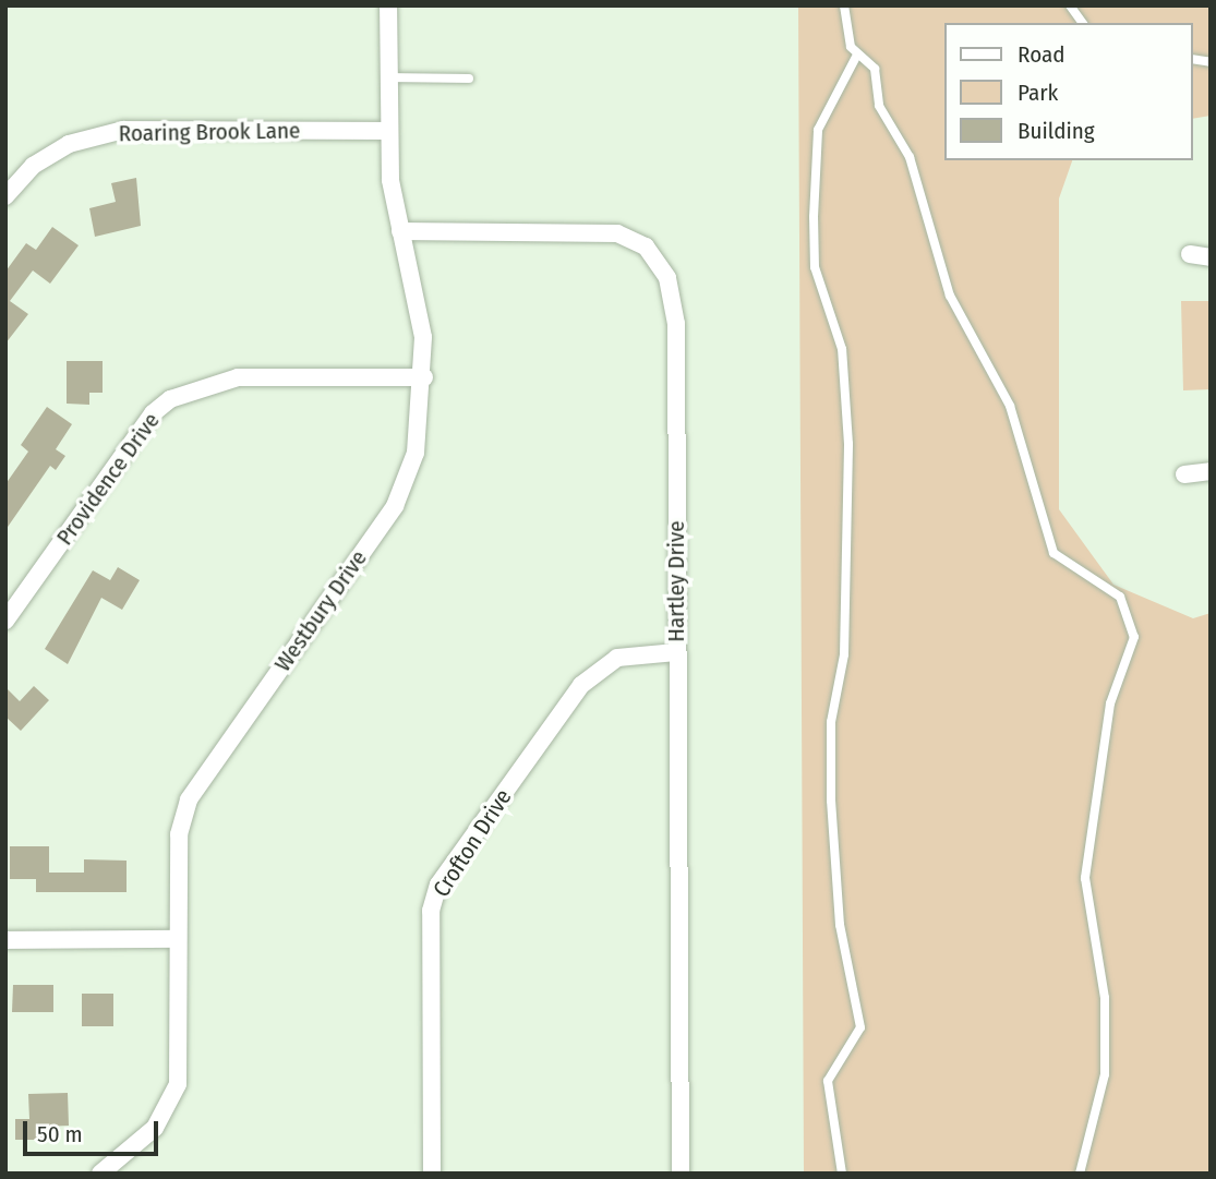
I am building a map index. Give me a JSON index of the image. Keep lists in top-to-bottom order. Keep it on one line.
{"streets":{"street":["Roaring Brook Lane","Providence Drive","Hartley Drive","Westbury Drive","Crofton Drive"]},"crossings":[["Roaring Brook Lane","Westbury Drive"],["Providence Drive","Westbury Drive"],["Hartley Drive","Westbury Drive"],["Hartley Drive","Crofton Drive"]],"legend":["Road","Park","Building"],"scale_bar":"50 m"}
